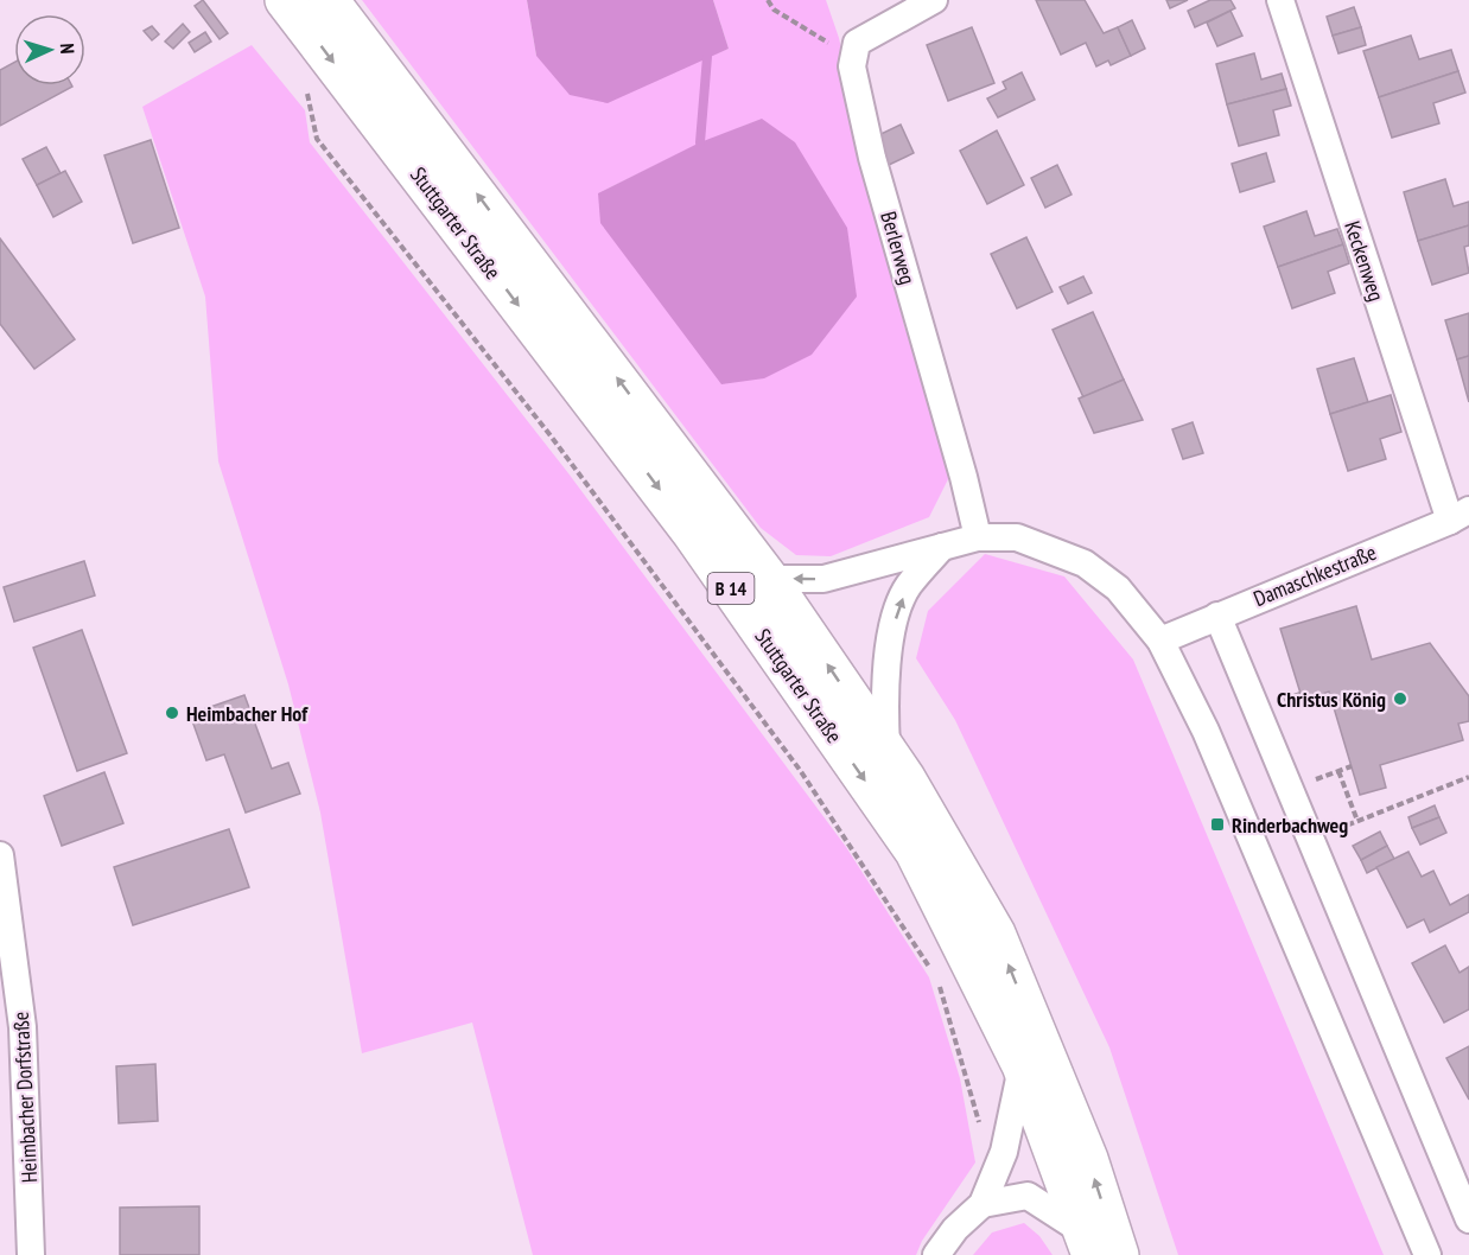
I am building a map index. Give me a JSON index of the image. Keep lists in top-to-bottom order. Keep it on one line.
{"streets":{"main road":["Stuttgarter Straße","B 14"],"street":["Berlerweg","Keckenweg","Damaschkestraße","Heimbacher Dorfstraße"]},"crossings":[["Keckenweg","Damaschkestraße"]],"places":{"other":["Christus König","Heimbacher Hof"],"transit":["Rinderbachweg"]},"north":"right"}
